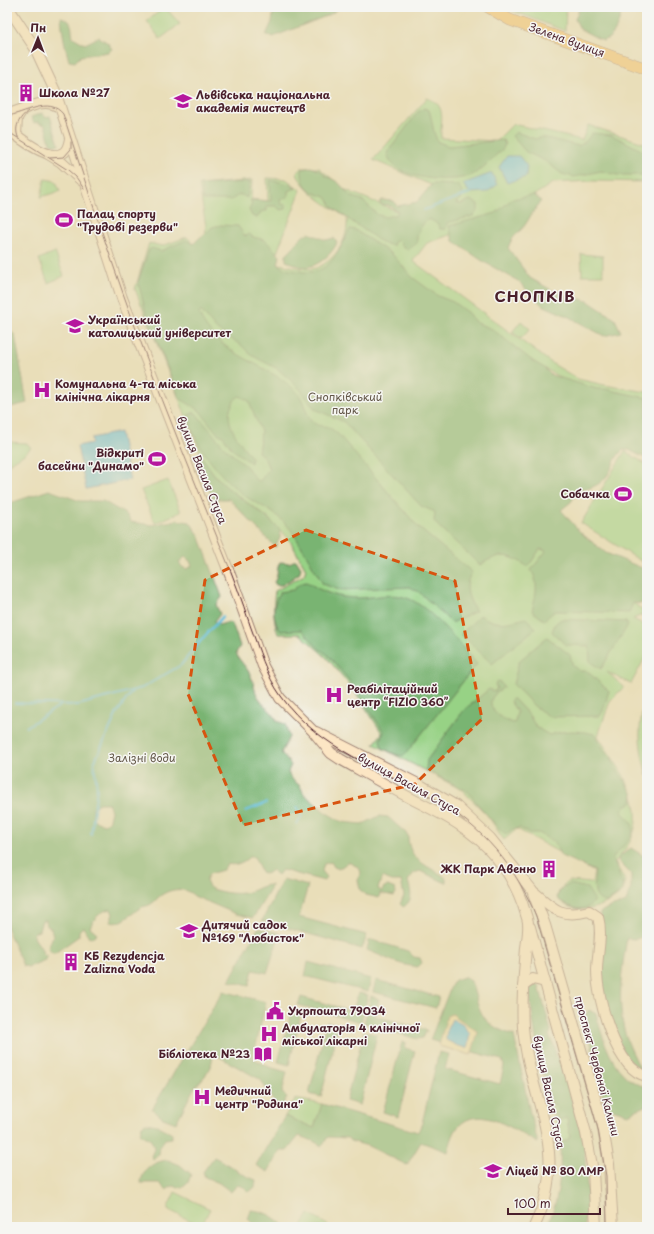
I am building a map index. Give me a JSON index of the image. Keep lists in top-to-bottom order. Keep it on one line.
{"streets":{"main road":["Зелена вулиця","вулиця Василя Стуса","проспект Червоної Калини"]},"crossings":[["вулиця Василя Стуса","проспект Червоної Калини"]],"districts":["СНОПКІВ"],"parks":["Снопківський парк","Залізні води"],"places":{"building":["Школа №27","ЖК Парк Авеню","КБ Rezydencja Zalizna Voda"],"school or university":["Львівська національна академія мистецтв","Український католицький університет","Дитячий садок №169 \"Любисток\"","Ліцей № 80 ЛМР"],"sports":["Палац спорту \"Трудові резерви\"","Відкриті басейни \"Динамо\"","Собачка"],"hospital":["Комунальна 4-та міська клінічна лікарня","Реабілітаційний центр “FIZIO 360”","Амбулаторія 4 клінічної міської лікарні","Медичний центр \"Родина\""],"public building":["Укрпошта 79034"],"library":["Бібліотека №23"]},"scale_bar":"100 m","north":"top"}
